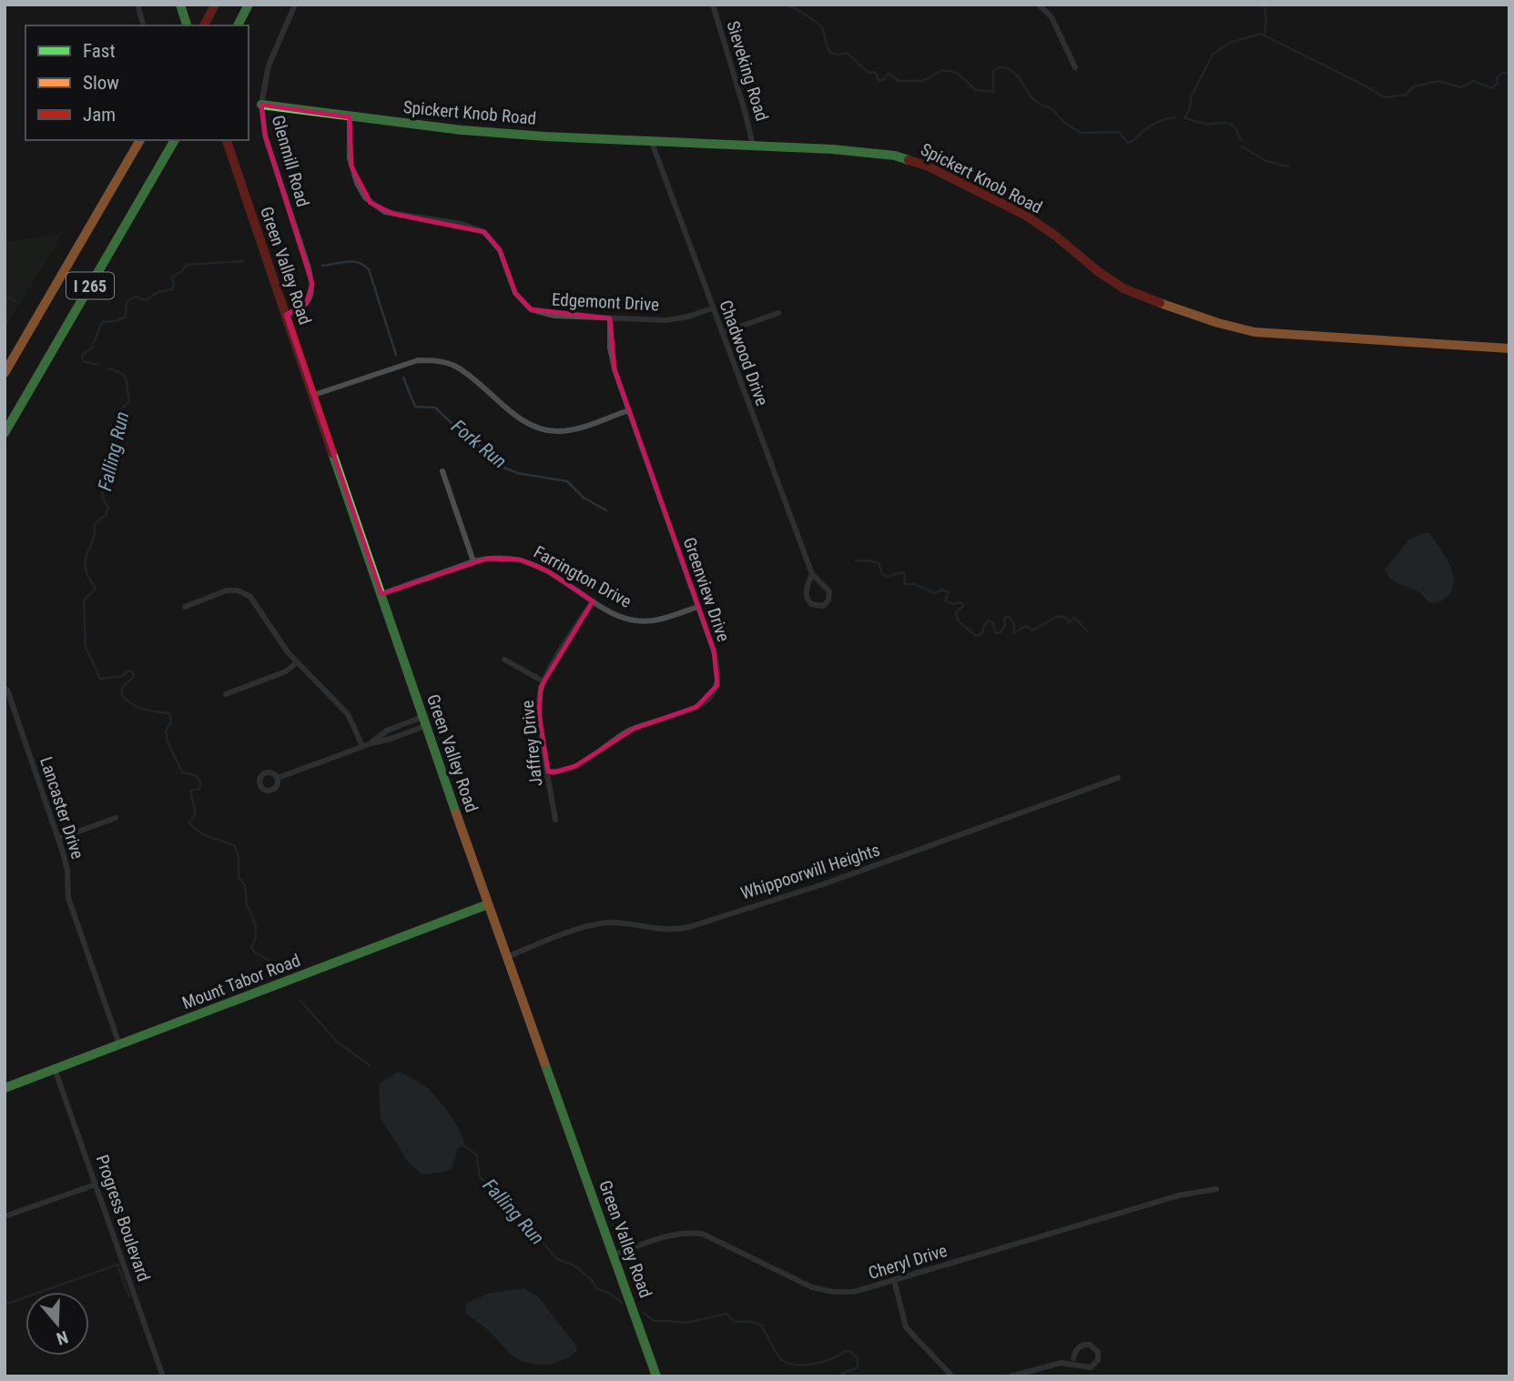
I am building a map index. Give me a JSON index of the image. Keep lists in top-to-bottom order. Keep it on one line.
{"streets":{"main road":["Spickert Knob Road","Green Valley Road","I 265","Mount Tabor Road"],"street":["Sieveking Road","Glenmill Road","Edgemont Drive","Chadwood Drive","Farrington Drive","Greenview Drive","Jaffrey Drive","Lancaster Drive","Whippoorwill Heights","Progress Boulevard","Cheryl Drive"]},"crossings":[["Sieveking Road","Spickert Knob Road"],["Spickert Knob Road","Glenmill Road"],["Spickert Knob Road","Edgemont Drive"],["Spickert Knob Road","Chadwood Drive"],["Glenmill Road","Green Valley Road"],["Green Valley Road","Farrington Drive"],["Green Valley Road","Whippoorwill Heights"],["Green Valley Road","Mount Tabor Road"],["Green Valley Road","Cheryl Drive"],["Edgemont Drive","Chadwood Drive"],["Edgemont Drive","Greenview Drive"],["Farrington Drive","Greenview Drive"],["Farrington Drive","Jaffrey Drive"],["Greenview Drive","Jaffrey Drive"],["Lancaster Drive","Mount Tabor Road"],["Mount Tabor Road","Progress Boulevard"]],"water":["Fork Run","Falling Run"],"legend":["Fast","Slow","Jam"],"north":"bottom"}
